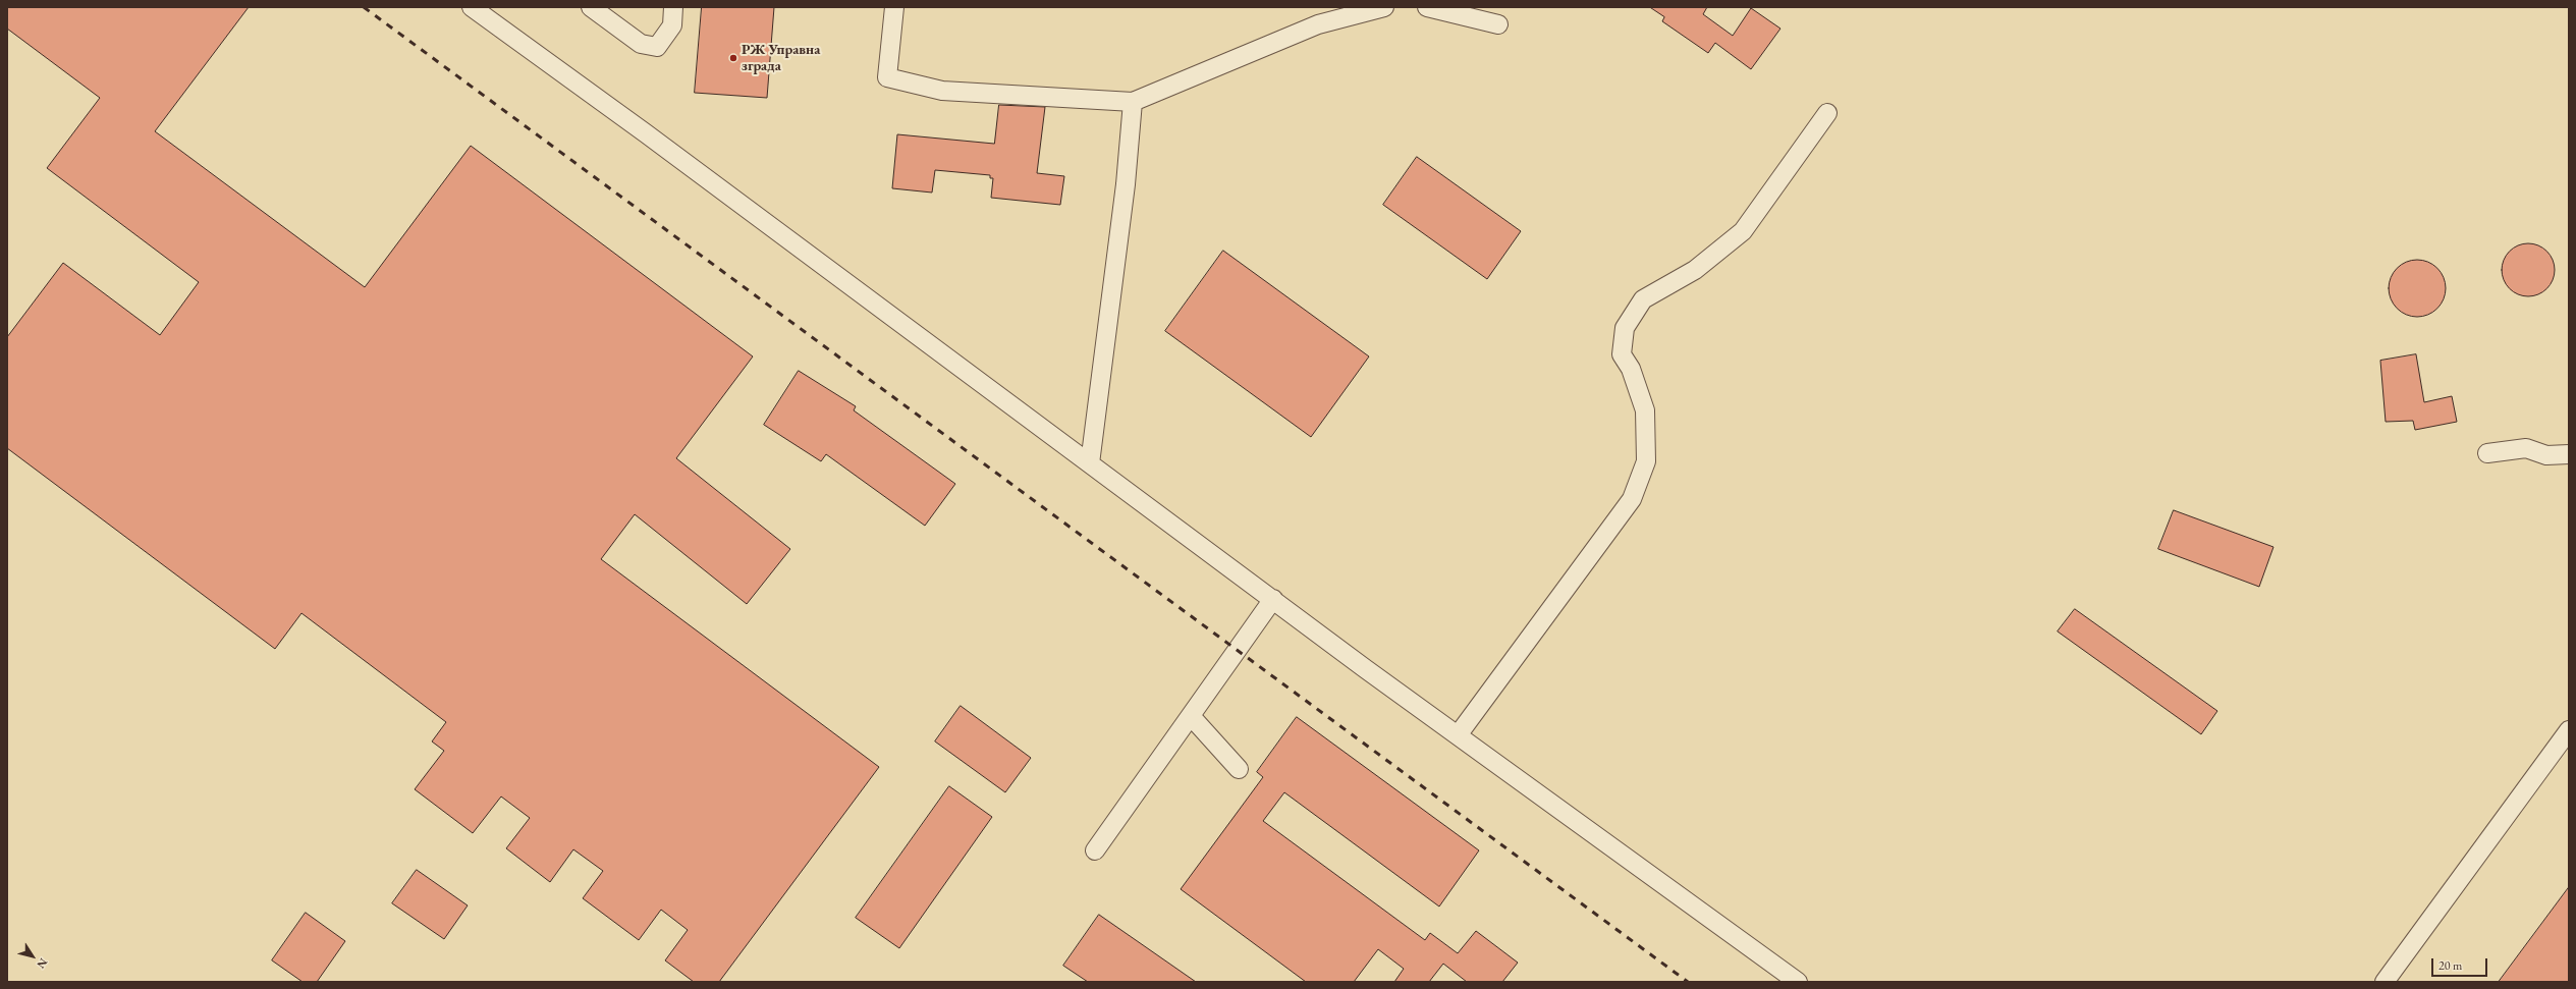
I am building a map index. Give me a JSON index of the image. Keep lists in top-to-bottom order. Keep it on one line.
{"places":["РЖ Управна зграда"],"scale_bar":"20 m","north":"bottom right"}
